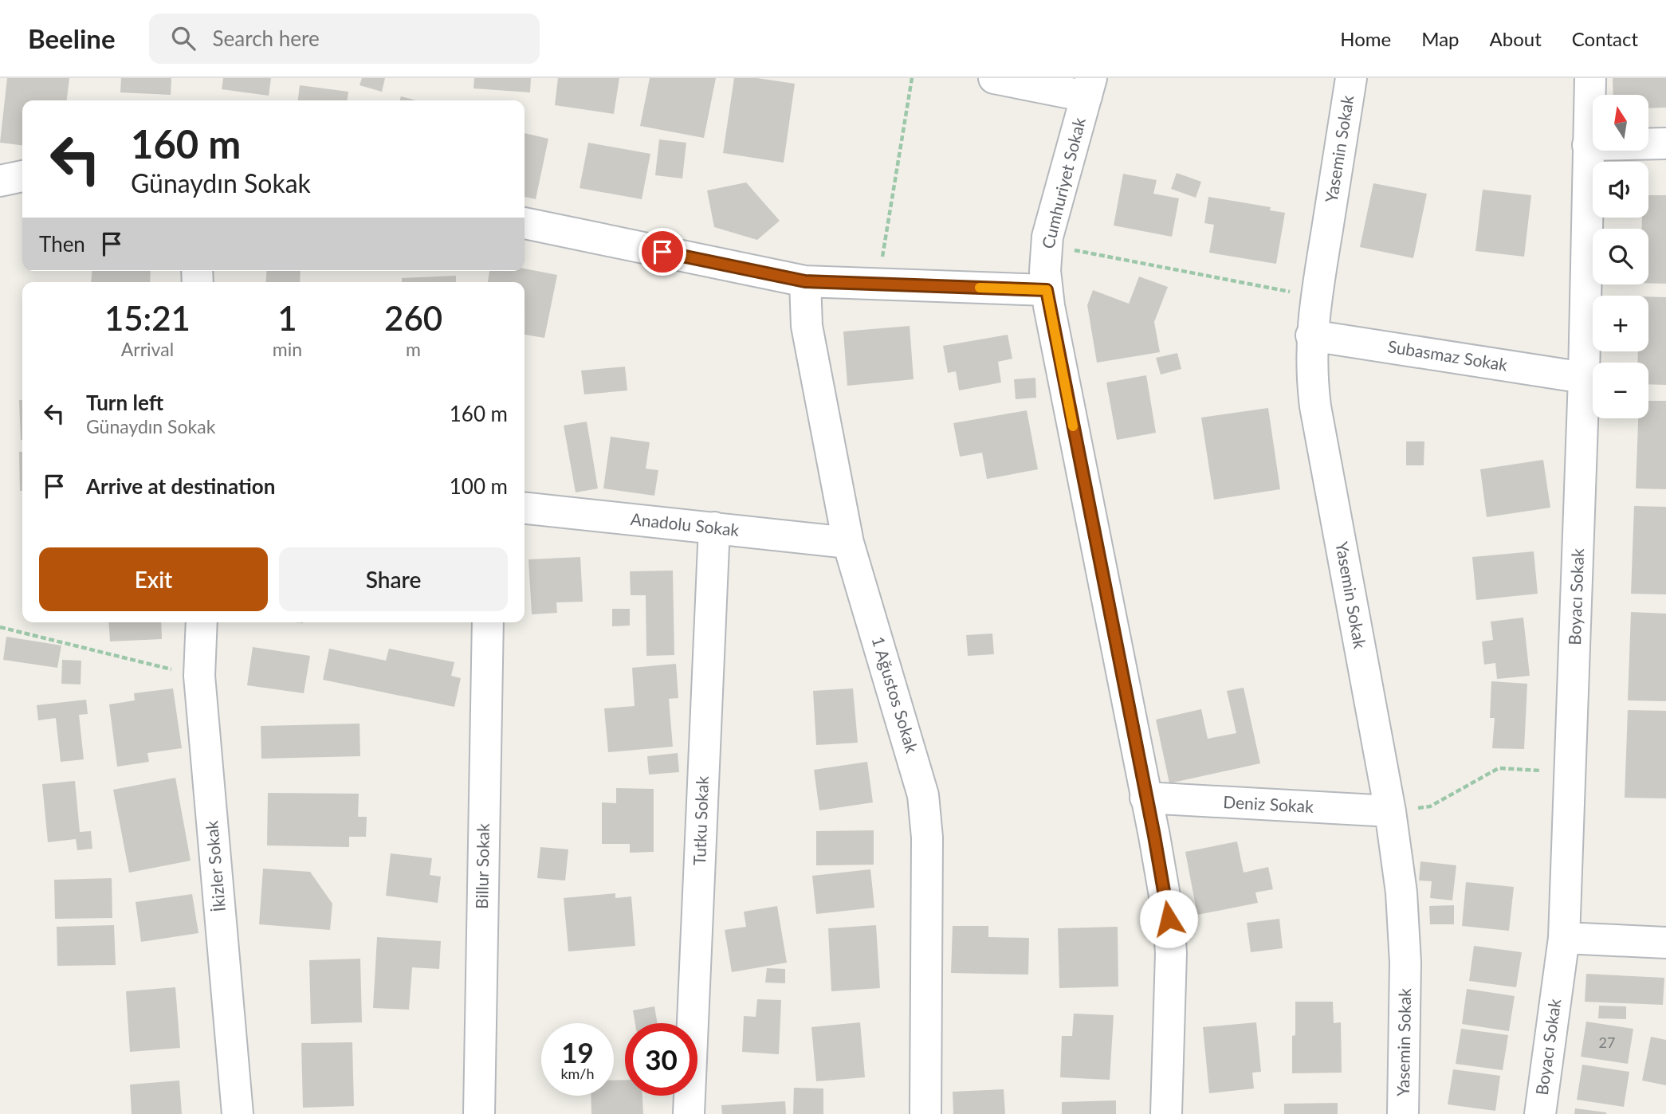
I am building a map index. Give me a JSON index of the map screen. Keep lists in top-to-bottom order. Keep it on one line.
{"streets":{"street":["Yasemin Sokak","Cumhuriyet Sokak","Subasmaz Sokak","Anadolu Sokak","Boyacı Sokak","1 Ağustos Sokak","Deniz Sokak","Tutku Sokak","İkizler Sokak","Billur Sokak"]},"crossings":[["Yasemin Sokak","Subasmaz Sokak"],["Yasemin Sokak","Deniz Sokak"],["Cumhuriyet Sokak","Deniz Sokak"],["Subasmaz Sokak","Boyacı Sokak"],["Anadolu Sokak","1 Ağustos Sokak"],["Anadolu Sokak","Tutku Sokak"]],"house_numbers":["27"],"north":"top","page":{"header":"Beeline","search":"Search here","nav":["Home","Map","About","Contact"],"map_buttons":["+","−"],"turn":["160 m","Günaydın Sokak"],"then":"Then","eta":["15:21","Arrival","1","min","260","m"],"list":[{"name":"Turn left","note":"Günaydın Sokak","value":"160 m"},{"name":"Arrive at destination","value":"100 m"}],"buttons":["Exit","Share"],"speed":"19 km/h","limit":"30"}}
